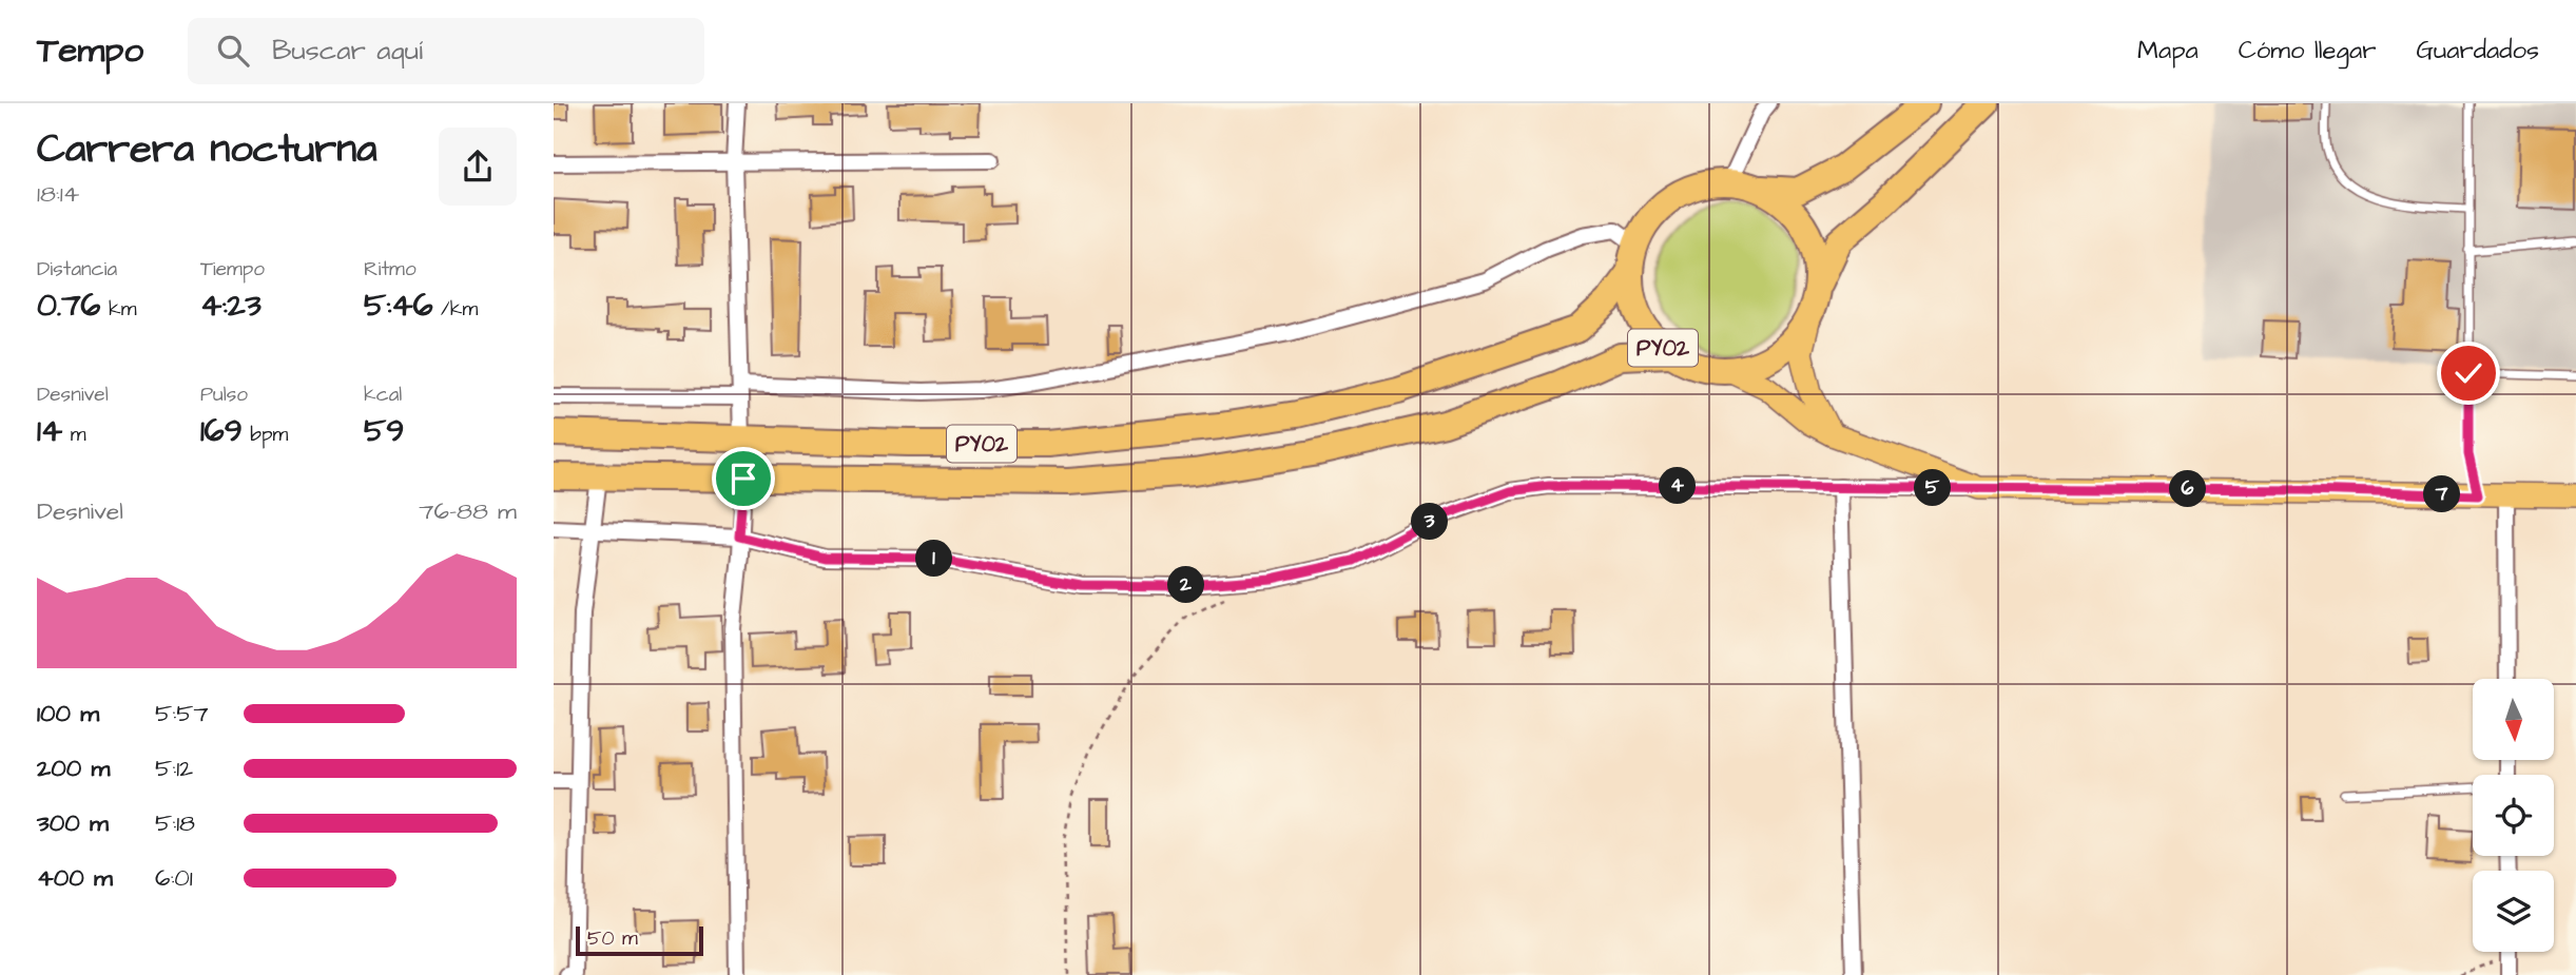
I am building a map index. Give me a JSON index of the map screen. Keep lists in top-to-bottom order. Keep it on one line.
{"streets":{"highway":["PY02"]},"scale_bar":"50 m","north":"bottom","page":{"header":"Tempo","search":"Buscar aquí","nav":["Mapa","Cómo llegar","Guardados"],"heading":["Carrera nocturna","18:14"],"stats":[["Distancia","0.76 km"],["Tiempo","4:23"],["Ritmo","5:46 /km"],["Desnivel","14 m"],["Pulso","169 bpm"],["kcal","59"]],"pins":["4","5","6","7","3","1","2"],"chart":["Desnivel","76–88 m"],"list":[{"name":"100 m","note":"5:57"},{"name":"200 m","note":"5:12"},{"name":"300 m","note":"5:18"},{"name":"400 m","note":"6:01"}],"scale":"50 m"}}
